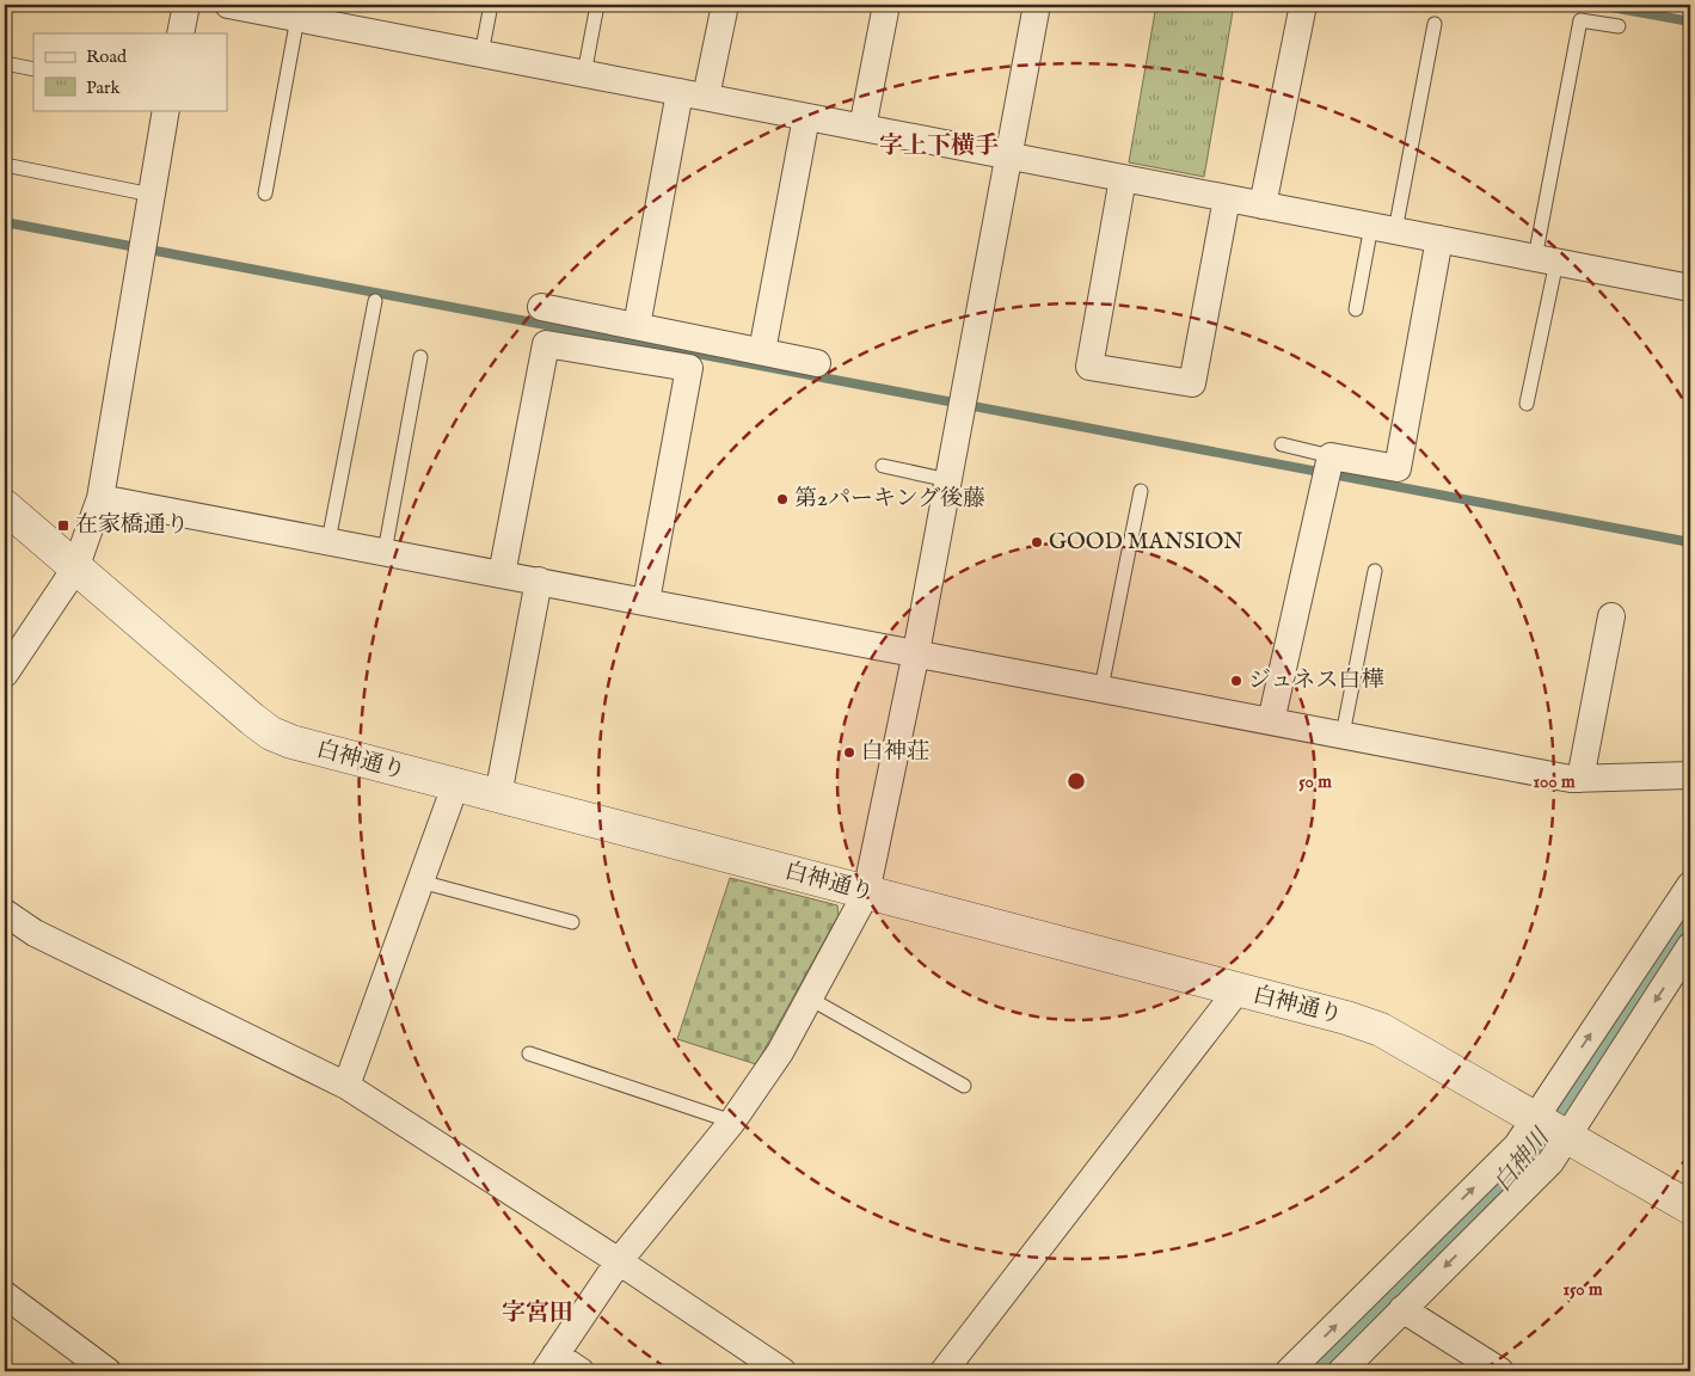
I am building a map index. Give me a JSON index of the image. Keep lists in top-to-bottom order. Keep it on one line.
{"streets":{"street":["白神通り"]},"districts":["字上下横手","字宮田"],"water":["白神川"],"places":{"other":["第2パーキング後藤","GOOD MANSION","ジュネス白樺","白神荘"],"transit":["在家橋通り"]},"legend":["Road","Park"],"rings":["50 m","100 m","150 m"]}
